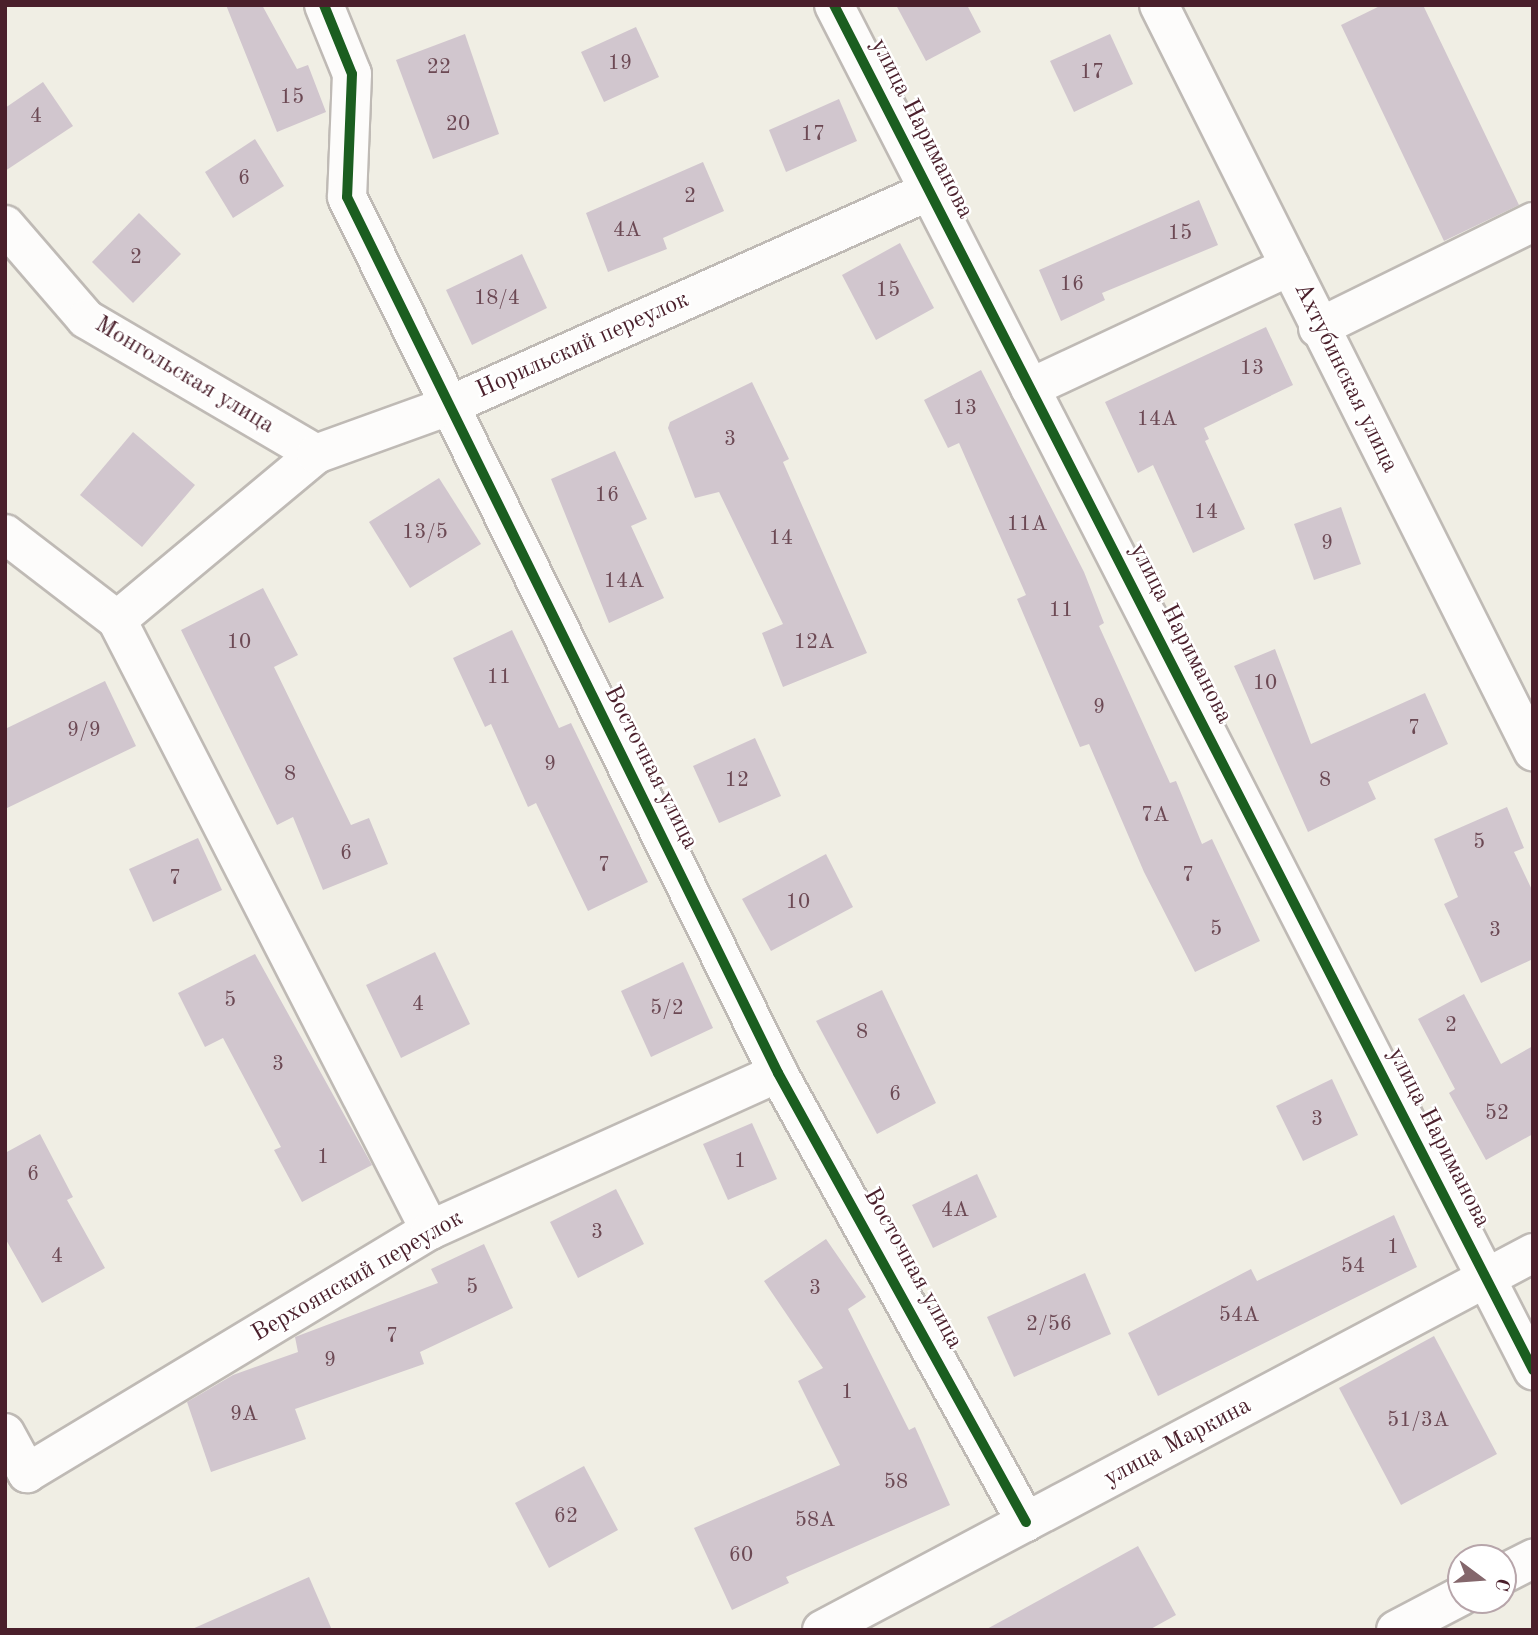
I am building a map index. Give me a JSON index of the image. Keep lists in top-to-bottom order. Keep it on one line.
{"streets":{"street":["улица Нариманова","Норильский переулок","Монгольская улица","Ахтубинская улица","Восточная улица","Верхоянский переулок","улица Маркина"]},"crossings":[["улица Нариманова","Норильский переулок"],["улица Нариманова","улица Маркина"],["Норильский переулок","Монгольская улица"],["Норильский переулок","Восточная улица"],["Восточная улица","Верхоянский переулок"],["Восточная улица","улица Маркина"]],"house_numbers":["19","22","17","15","4","20","17","6","2","4А","15","2","16","15","18/4","13","13","14А","3","16","14","11А","13/5","14","9","14А","11","10","12А","11","10","9","7","9/9","9","8","12","8","7А","5","6","7","7","7","10","5","3","5","4","5/2","2","8","3","6","52","3","1","1","6","4А","3","1","4","54","5","3","54А","2/56","7","9","1","9А","51/3А","58","62","58А","60"],"north":"right"}
